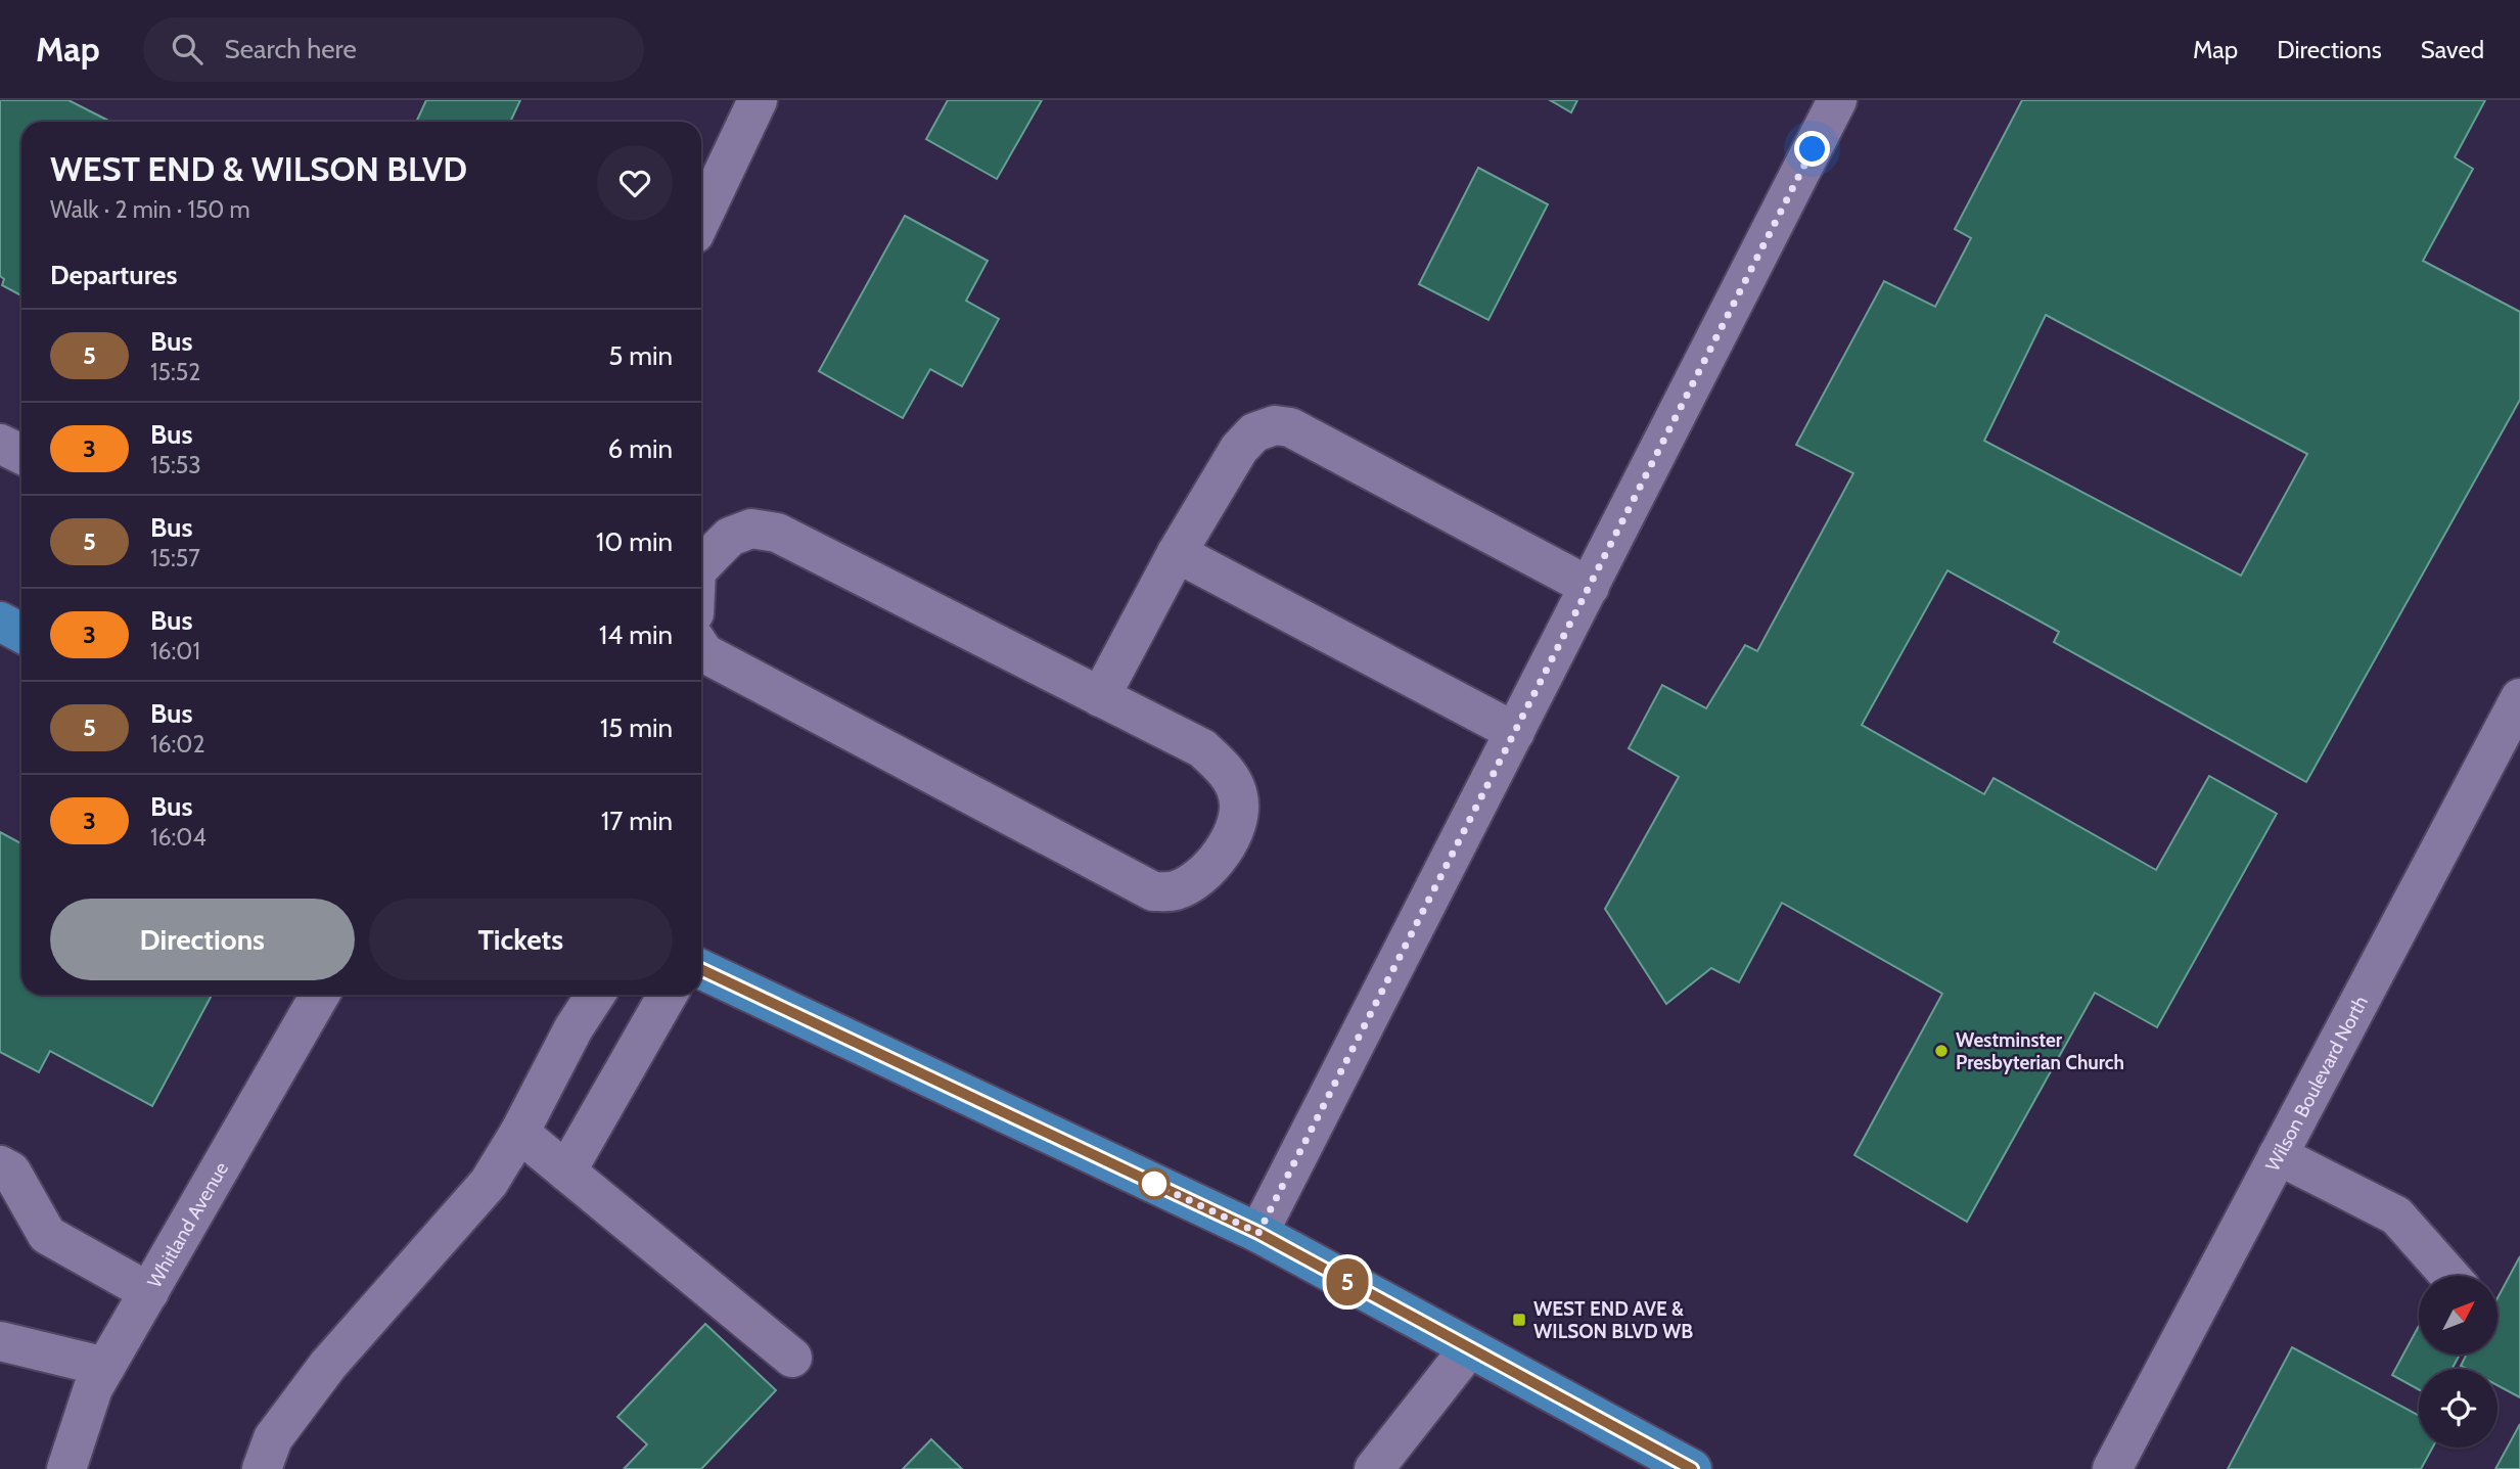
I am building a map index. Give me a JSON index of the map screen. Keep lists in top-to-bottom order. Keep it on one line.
{"streets":{"street":["Wilson Boulevard North","Whitland Avenue"]},"places":{"other":["Westminster Presbyterian Church"],"transit":["WEST END AVE & WILSON BLVD WB"]},"lines":["bus line 5"],"north":"top right","page":{"header":"Map","search":"Search here","nav":["Map","Directions","Saved"],"on_map":"5","heading":[["WEST END & WILSON BLVD","Walk · 2 min · 150 m"],"Departures"],"list":[{"mark":"5","name":"Bus","note":"15:52","value":"5 min"},{"mark":"3","name":"Bus","note":"15:53","value":"6 min"},{"mark":"5","name":"Bus","note":"15:57","value":"10 min"},{"mark":"3","name":"Bus","note":"16:01","value":"14 min"},{"mark":"5","name":"Bus","note":"16:02","value":"15 min"},{"mark":"3","name":"Bus","note":"16:04","value":"17 min"}],"buttons":["Directions","Tickets"]}}
